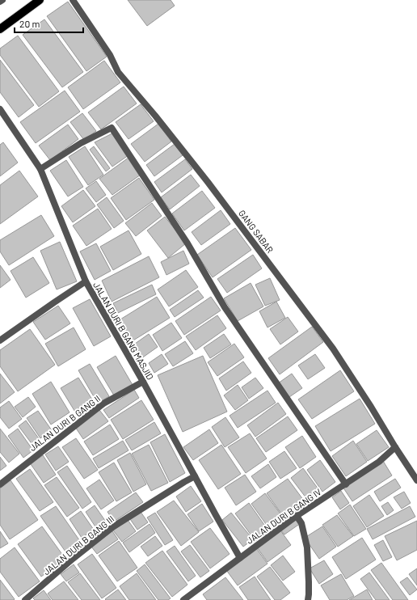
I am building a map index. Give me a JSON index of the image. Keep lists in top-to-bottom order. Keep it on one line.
{"streets":{"street":["GANG SABAR","JALAN DURI B GANG MASJID","JALAN DURI B GANG II","JALAN DURI B GANG IV","JALAN DURI B GANG III"]},"crossings":[["GANG SABAR","JALAN DURI B GANG IV"],["JALAN DURI B GANG MASJID","JALAN DURI B GANG II"],["JALAN DURI B GANG MASJID","JALAN DURI B GANG IV"],["JALAN DURI B GANG MASJID","JALAN DURI B GANG III"]],"scale_bar":"20 m"}
